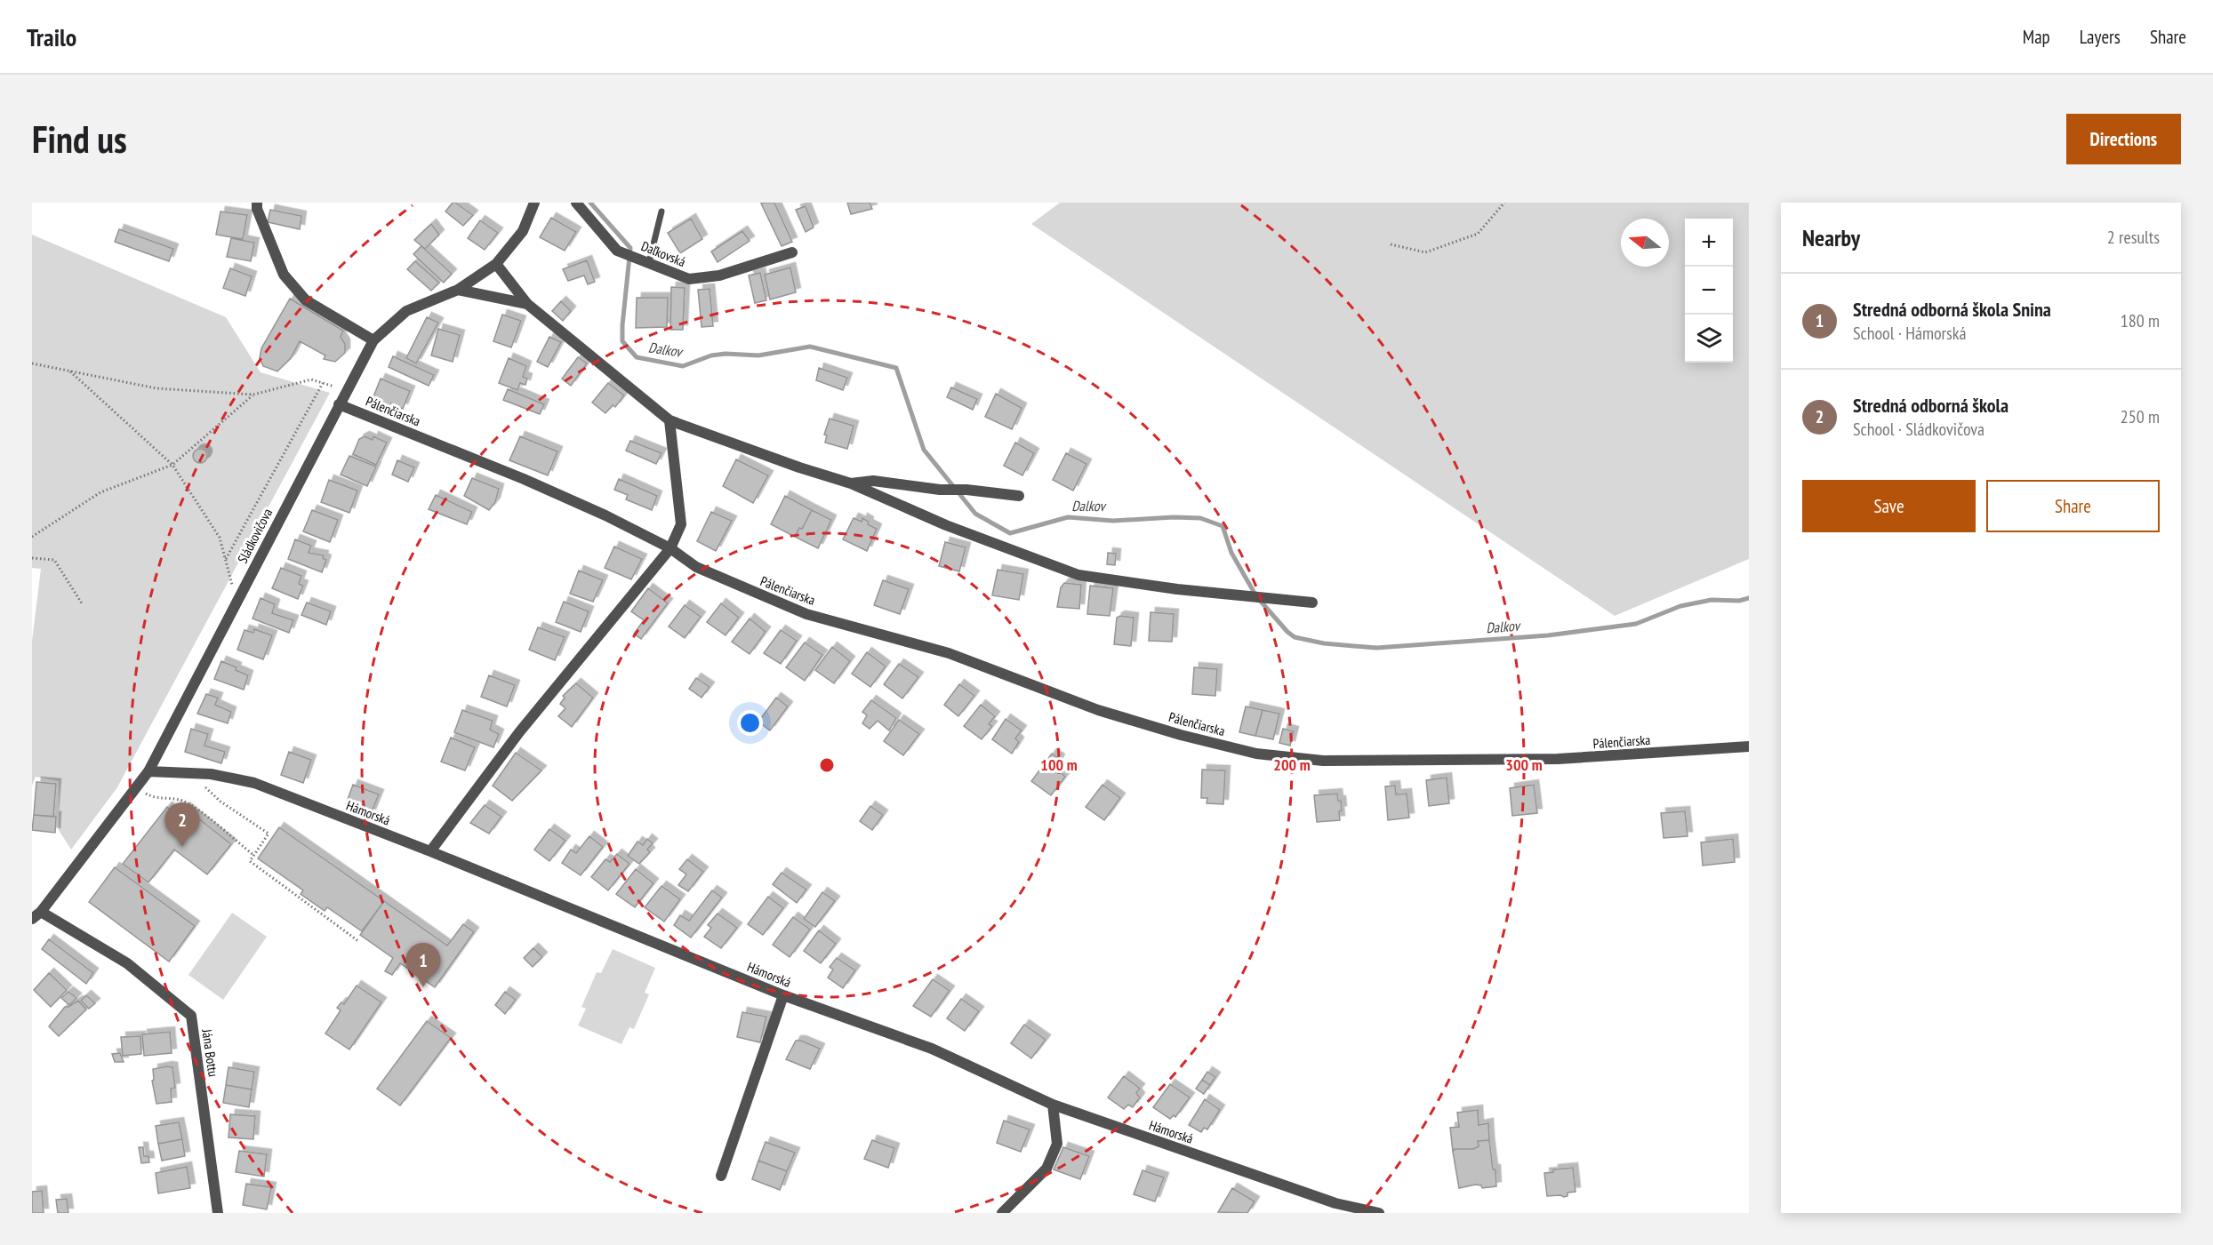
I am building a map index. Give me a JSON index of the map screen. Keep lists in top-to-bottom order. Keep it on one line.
{"streets":{"street":["Daľkovská","Pálenčiarska","Sládkovičova","Hámorská","Jána Bottu"]},"crossings":[["Pálenčiarska","Sládkovičova"],["Sládkovičova","Hámorská"],["Sládkovičova","Jána Bottu"]],"water":["Dalkov"],"north":"left","page":{"header":"Trailo","nav":["Map","Layers","Share"],"buttons":["Directions",["Save","Share"]],"title":"Find us","heading":["Nearby","2 results"],"map_buttons":["+","−"],"list":[{"mark":"1","name":"Stredná odborná škola Snina","note":"School · Hámorská","value":"180 m"},{"mark":"2","name":"Stredná odborná škola","note":"School · Sládkovičova","value":"250 m"}],"pins":["2","1"]},"rings":["100 m","200 m","300 m"]}
